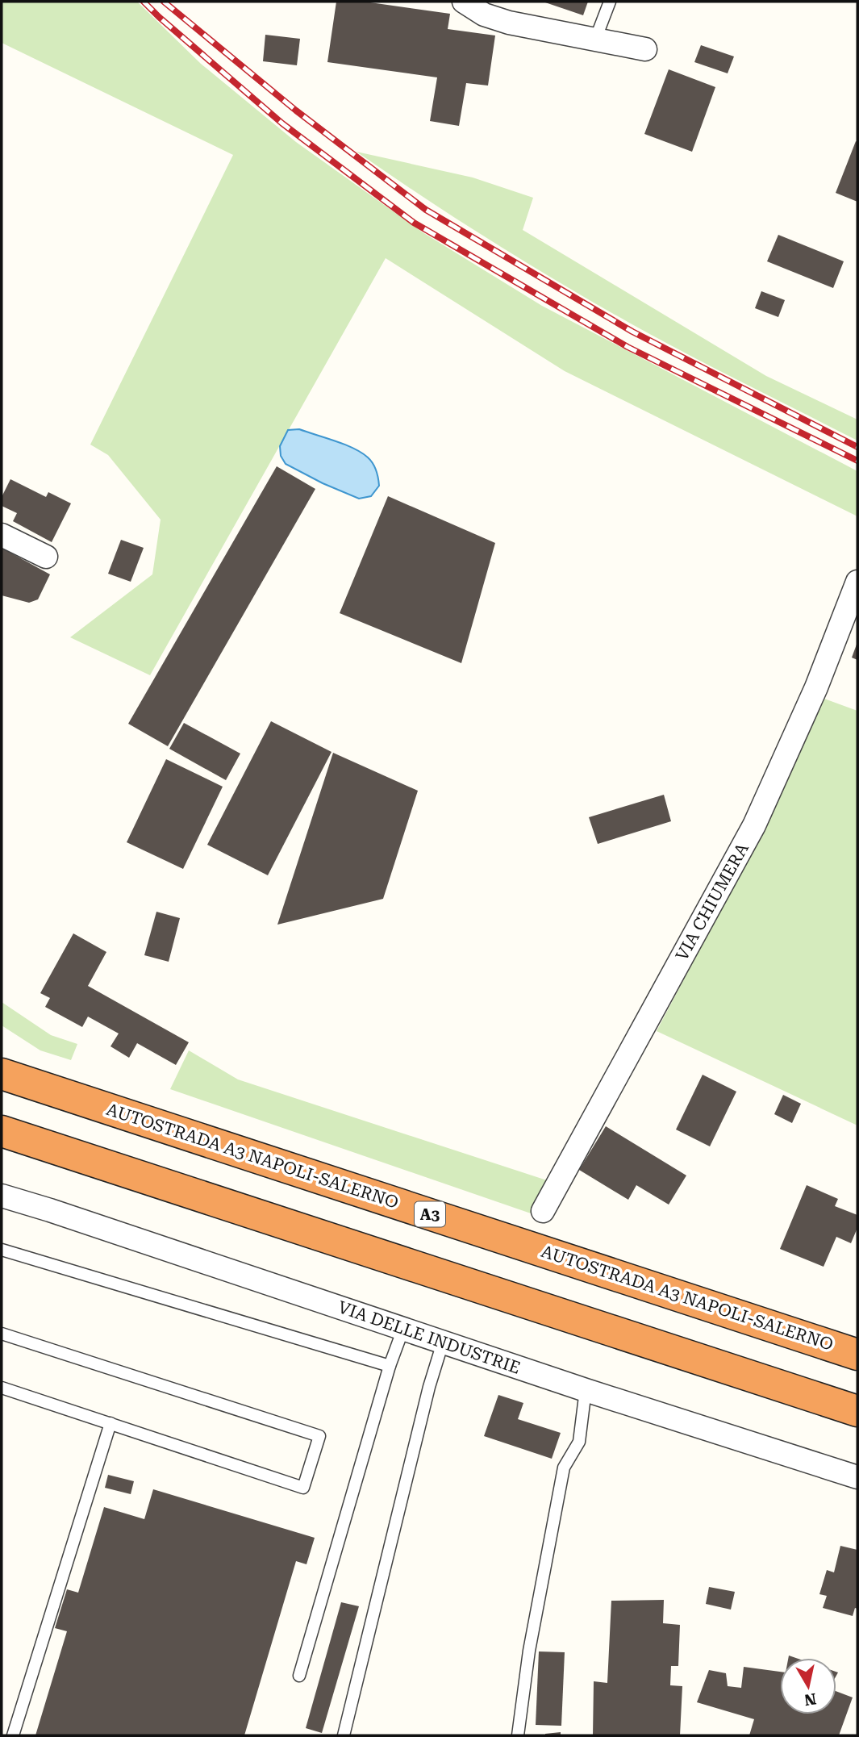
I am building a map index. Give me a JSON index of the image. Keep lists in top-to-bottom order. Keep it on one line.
{"streets":{"highway":["AUTOSTRADA A3 NAPOLI-SALERNO","A3"],"street":["VIA CHIUMERA","VIA DELLE INDUSTRIE"]},"north":"bottom"}
